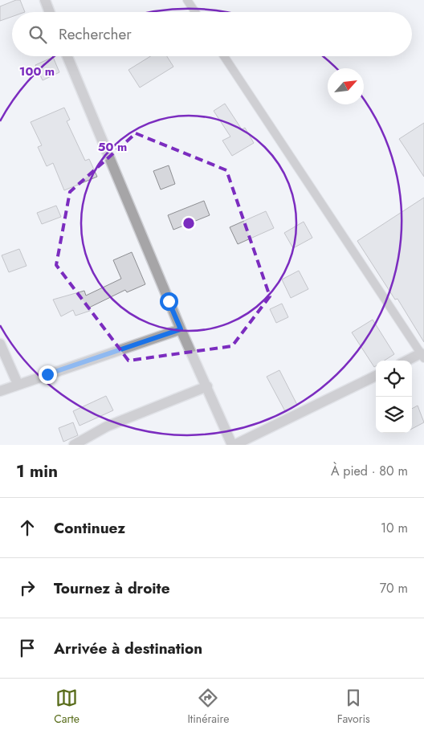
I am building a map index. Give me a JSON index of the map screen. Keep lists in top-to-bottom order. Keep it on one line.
{"north":"top right","page":{"search":"Rechercher","heading":["1 min","À pied · 80 m"],"list":[["Continuez","10 m"],["Tournez à droite","70 m"],"Arrivée à destination"],"nav":["Carte","Itinéraire","Favoris"]},"rings":["100 m","50 m"]}
